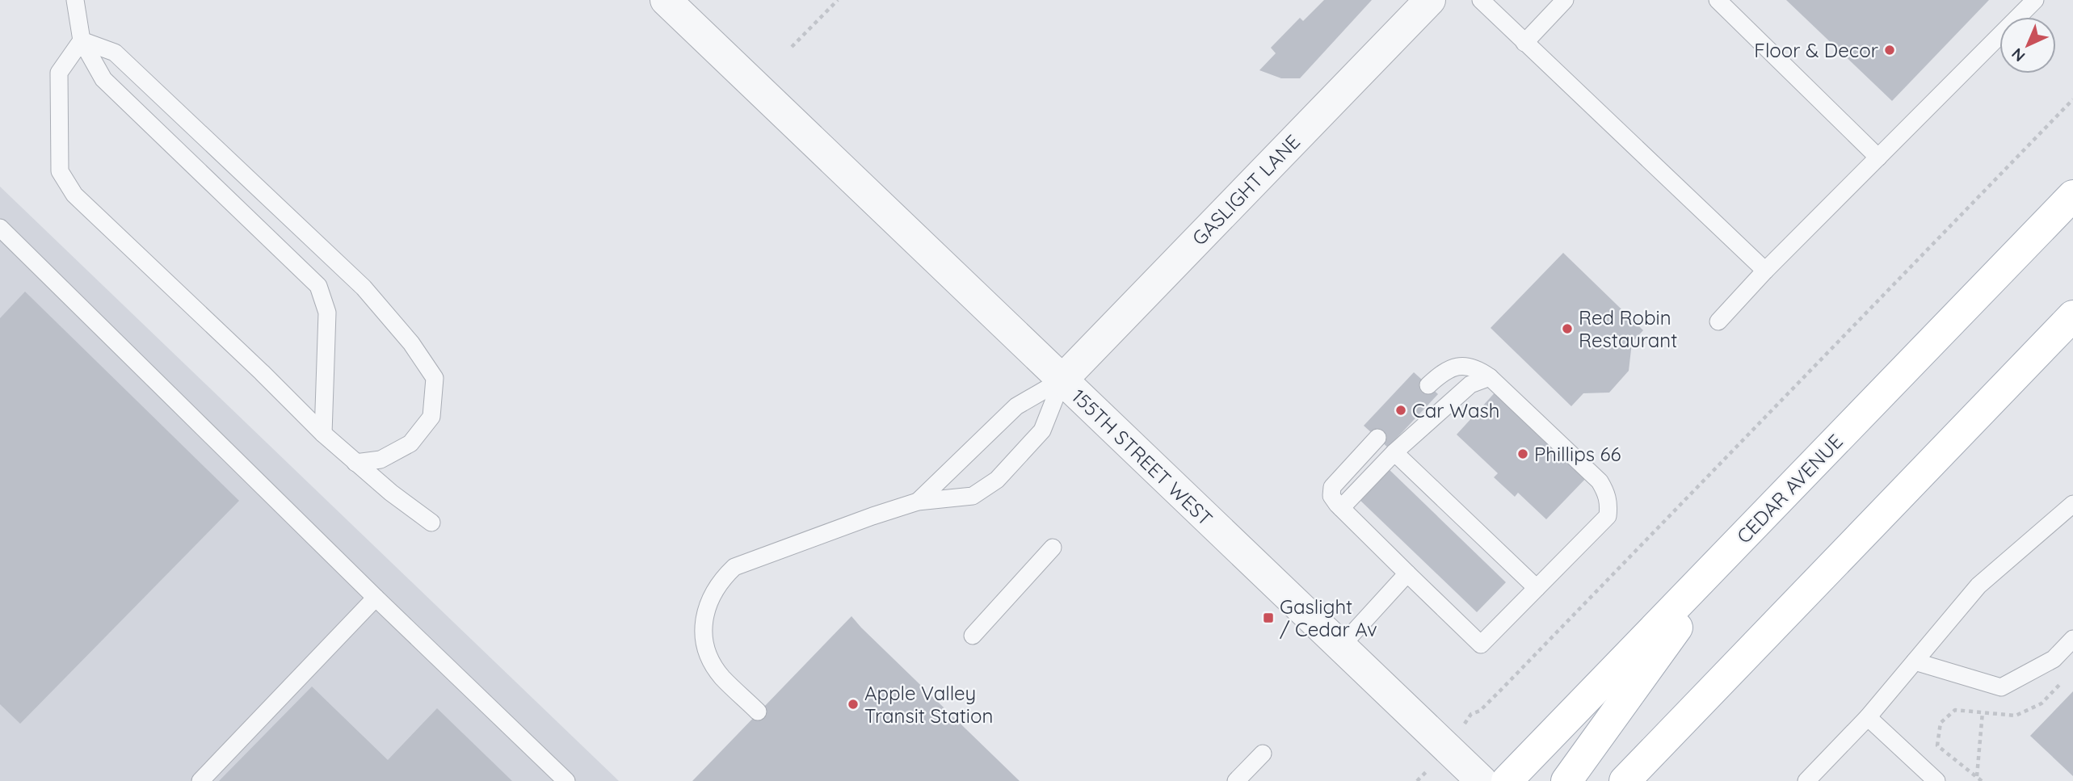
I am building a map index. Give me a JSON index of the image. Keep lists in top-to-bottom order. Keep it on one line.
{"streets":{"main road":["CEDAR AVENUE"],"street":["GASLIGHT LANE","155TH STREET WEST"]},"crossings":[["GASLIGHT LANE","155TH STREET WEST"]],"places":{"other":["Floor & Decor","Red Robin Restaurant","Car Wash","Phillips 66","Apple Valley Transit Station"],"transit":["Gaslight / Cedar Av"]},"north":"bottom left"}
